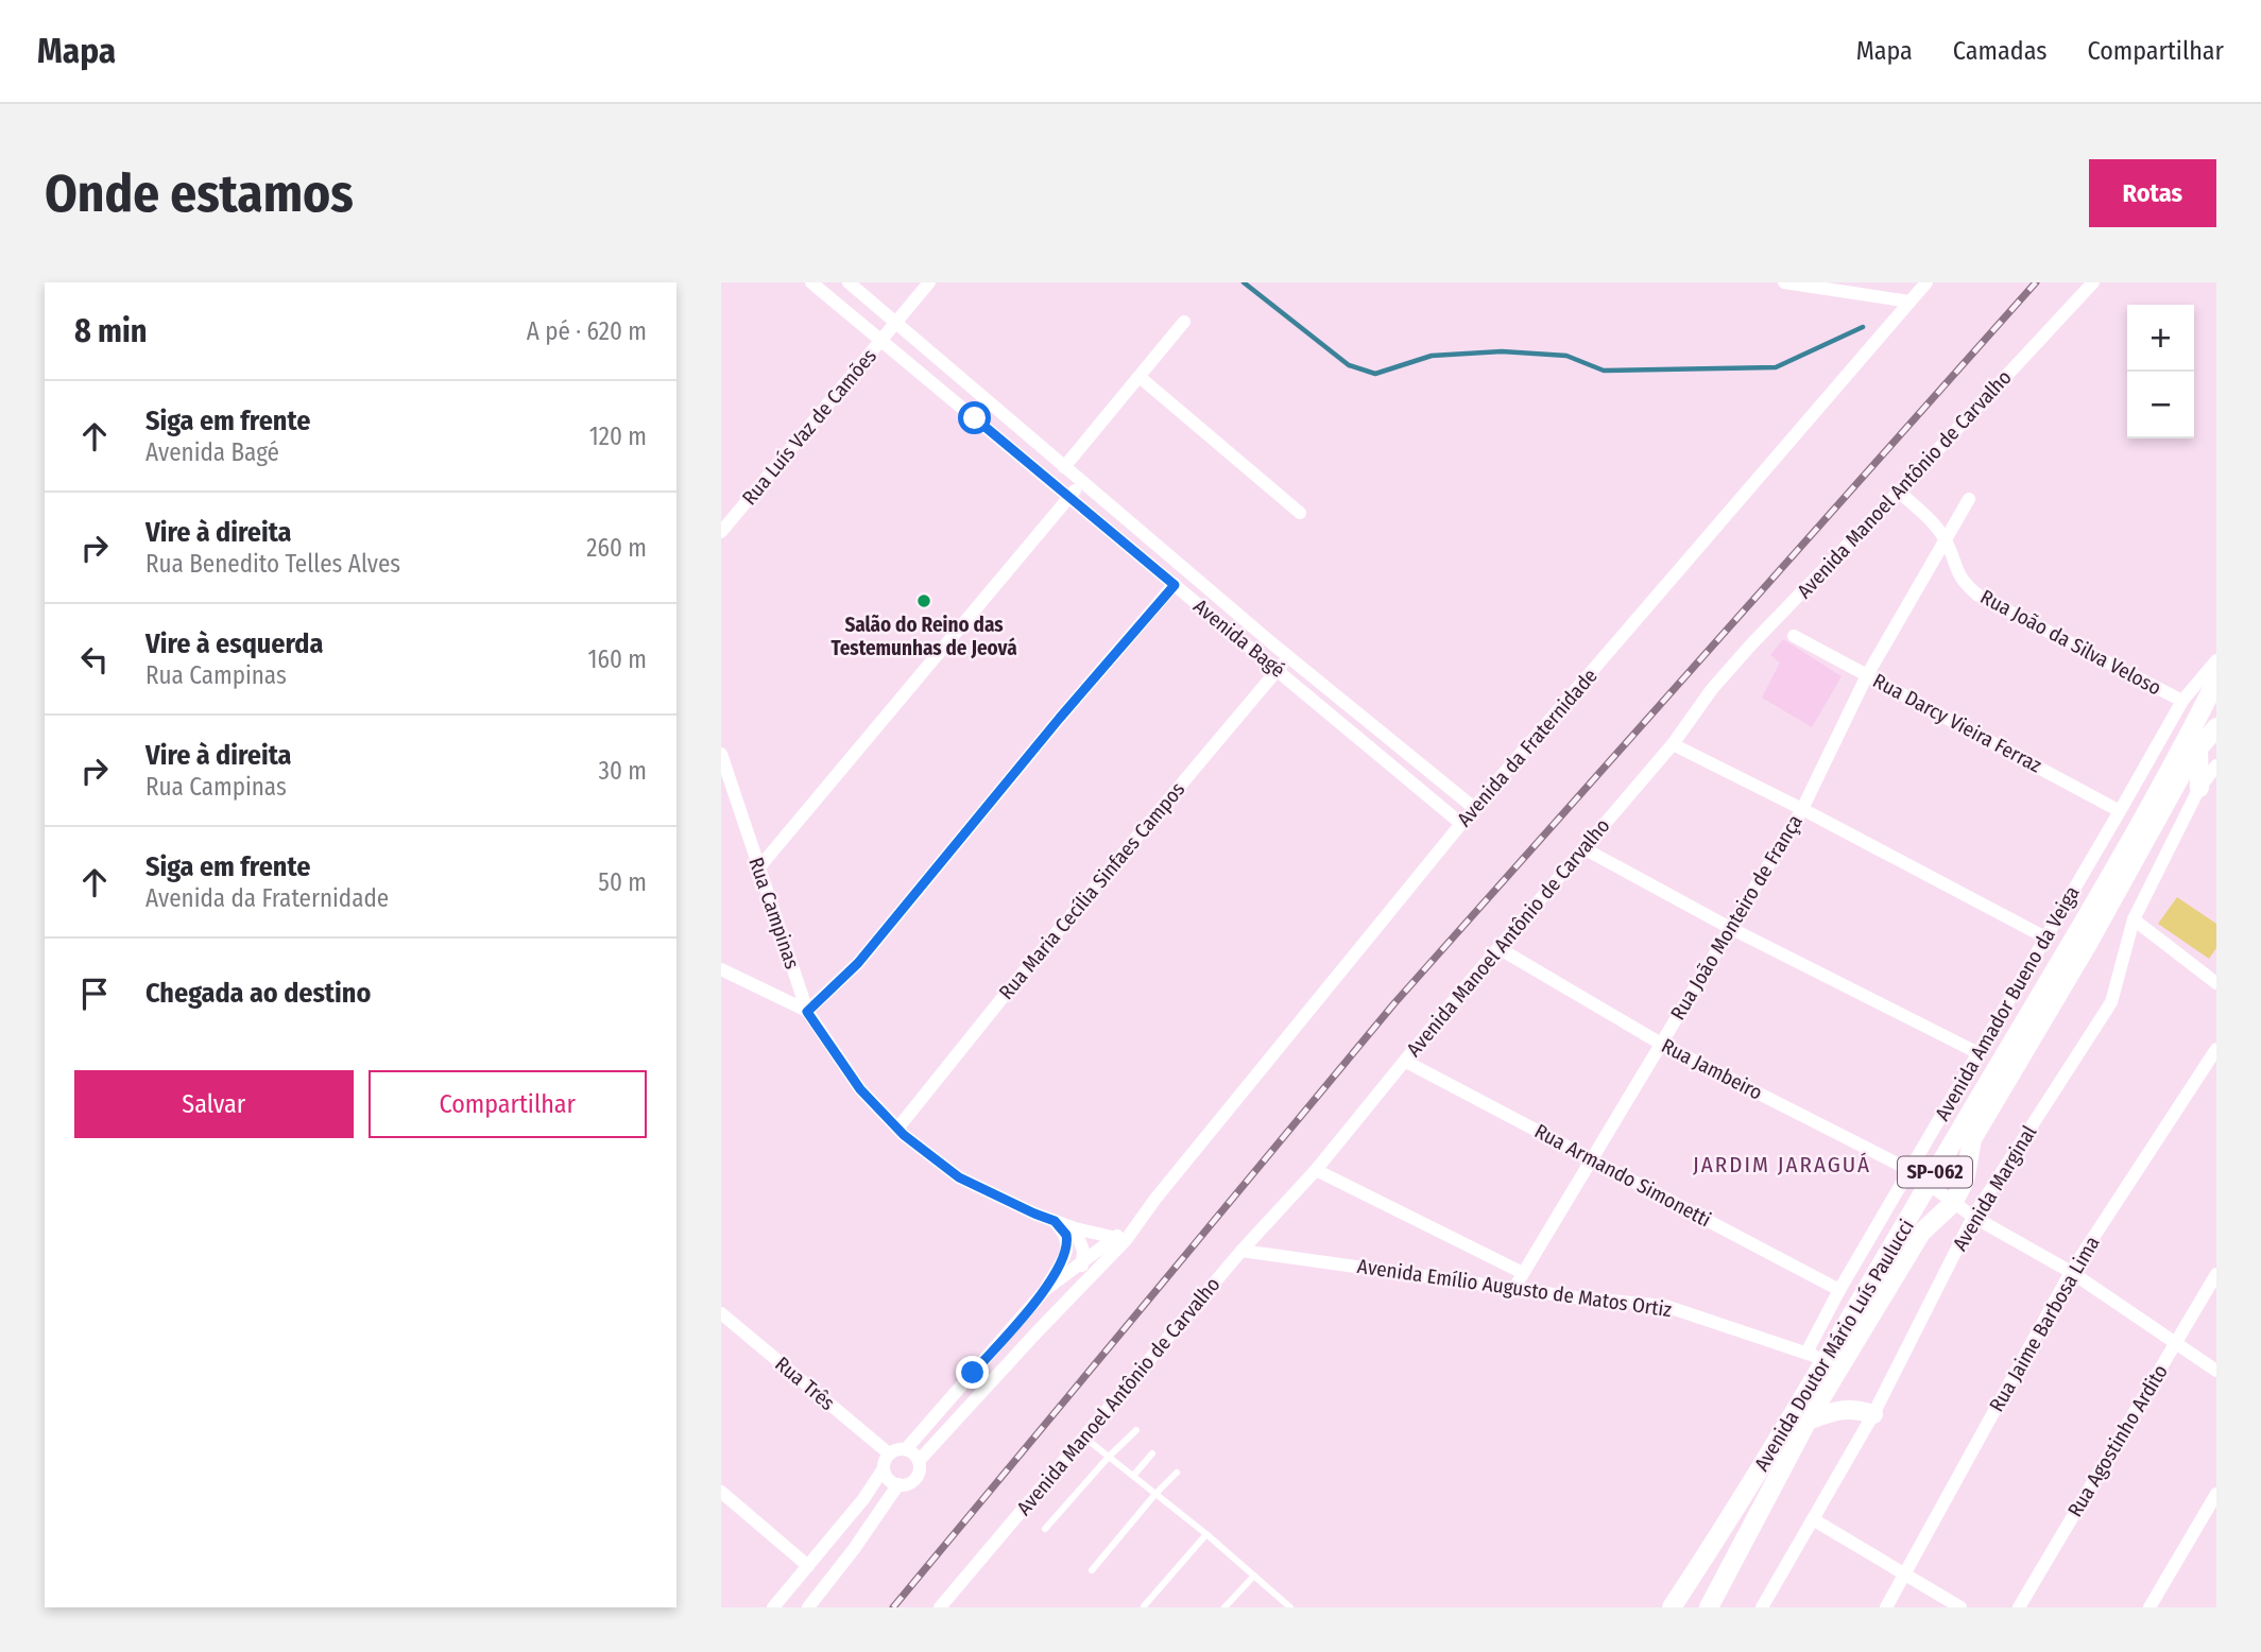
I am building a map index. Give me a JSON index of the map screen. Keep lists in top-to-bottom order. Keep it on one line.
{"streets":{"main road":["SP-062","Avenida Doutor Mário Luís Paulucci"],"street":["Rua Luís Vaz de Camões","Avenida Manoel Antônio de Carvalho","Avenida Bagé","Rua João da Silva Veloso","Rua Darcy Vieira Ferraz","Avenida da Fraternidade","Rua Maria Cecília Sinfaes Campos","Rua Campinas","Rua João Monteiro de França","Avenida Amador Bueno da Veiga","Rua Jambeiro","Rua Armando Simonetti","Avenida Marginal","Avenida Emílio Augusto de Matos Ortiz","Rua Jaime Barbosa Lima","Rua Três","Rua Agostinho Ardito"]},"crossings":[["Rua Luís Vaz de Camões","Avenida Bagé"],["Avenida Manoel Antônio de Carvalho","Rua Jambeiro"],["Avenida Manoel Antônio de Carvalho","Rua Armando Simonetti"],["Avenida Manoel Antônio de Carvalho","Avenida Emílio Augusto de Matos Ortiz"],["Avenida Bagé","Avenida da Fraternidade"],["Avenida Bagé","Rua Maria Cecília Sinfaes Campos"],["Rua João da Silva Veloso","Rua João Monteiro de França"],["Rua João da Silva Veloso","Avenida Amador Bueno da Veiga"],["Rua Darcy Vieira Ferraz","Rua João Monteiro de França"],["Rua Darcy Vieira Ferraz","Avenida Amador Bueno da Veiga"],["Avenida da Fraternidade","Rua Campinas"],["Avenida da Fraternidade","Rua Três"],["Rua Maria Cecília Sinfaes Campos","Rua Campinas"],["Rua João Monteiro de França","Rua Jambeiro"],["Rua João Monteiro de França","Rua Armando Simonetti"],["Rua João Monteiro de França","Avenida Emílio Augusto de Matos Ortiz"],["Avenida Amador Bueno da Veiga","Rua Jambeiro"],["Avenida Amador Bueno da Veiga","Rua Armando Simonetti"],["Avenida Amador Bueno da Veiga","Avenida Emílio Augusto de Matos Ortiz"],["Avenida Amador Bueno da Veiga","Avenida Doutor Mário Luís Paulucci"],["Rua Jambeiro","Avenida Marginal"],["Rua Jambeiro","Rua Jaime Barbosa Lima"],["Rua Jambeiro","Avenida Doutor Mário Luís Paulucci"],["Rua Jambeiro","Rua Agostinho Ardito"],["SP-062","Avenida Doutor Mário Luís Paulucci"],["Avenida Emílio Augusto de Matos Ortiz","Avenida Doutor Mário Luís Paulucci"]],"districts":["JARDIM JARAGUÁ"],"places":["Salão do Reino das Testemunhas de Jeová"],"page":{"header":"Mapa","nav":["Mapa","Camadas","Compartilhar"],"buttons":["Rotas",["Salvar","Compartilhar"]],"title":"Onde estamos","heading":["8 min","A pé · 620 m"],"map_buttons":["+","−"],"list":[["Siga em frente","Avenida Bagé","120 m"],["Vire à direita","Rua Benedito Telles Alves","260 m"],["Vire à esquerda","Rua Campinas","160 m"],["Vire à direita","Rua Campinas","30 m"],["Siga em frente","Avenida da Fraternidade","50 m"],"Chegada ao destino"]}}
